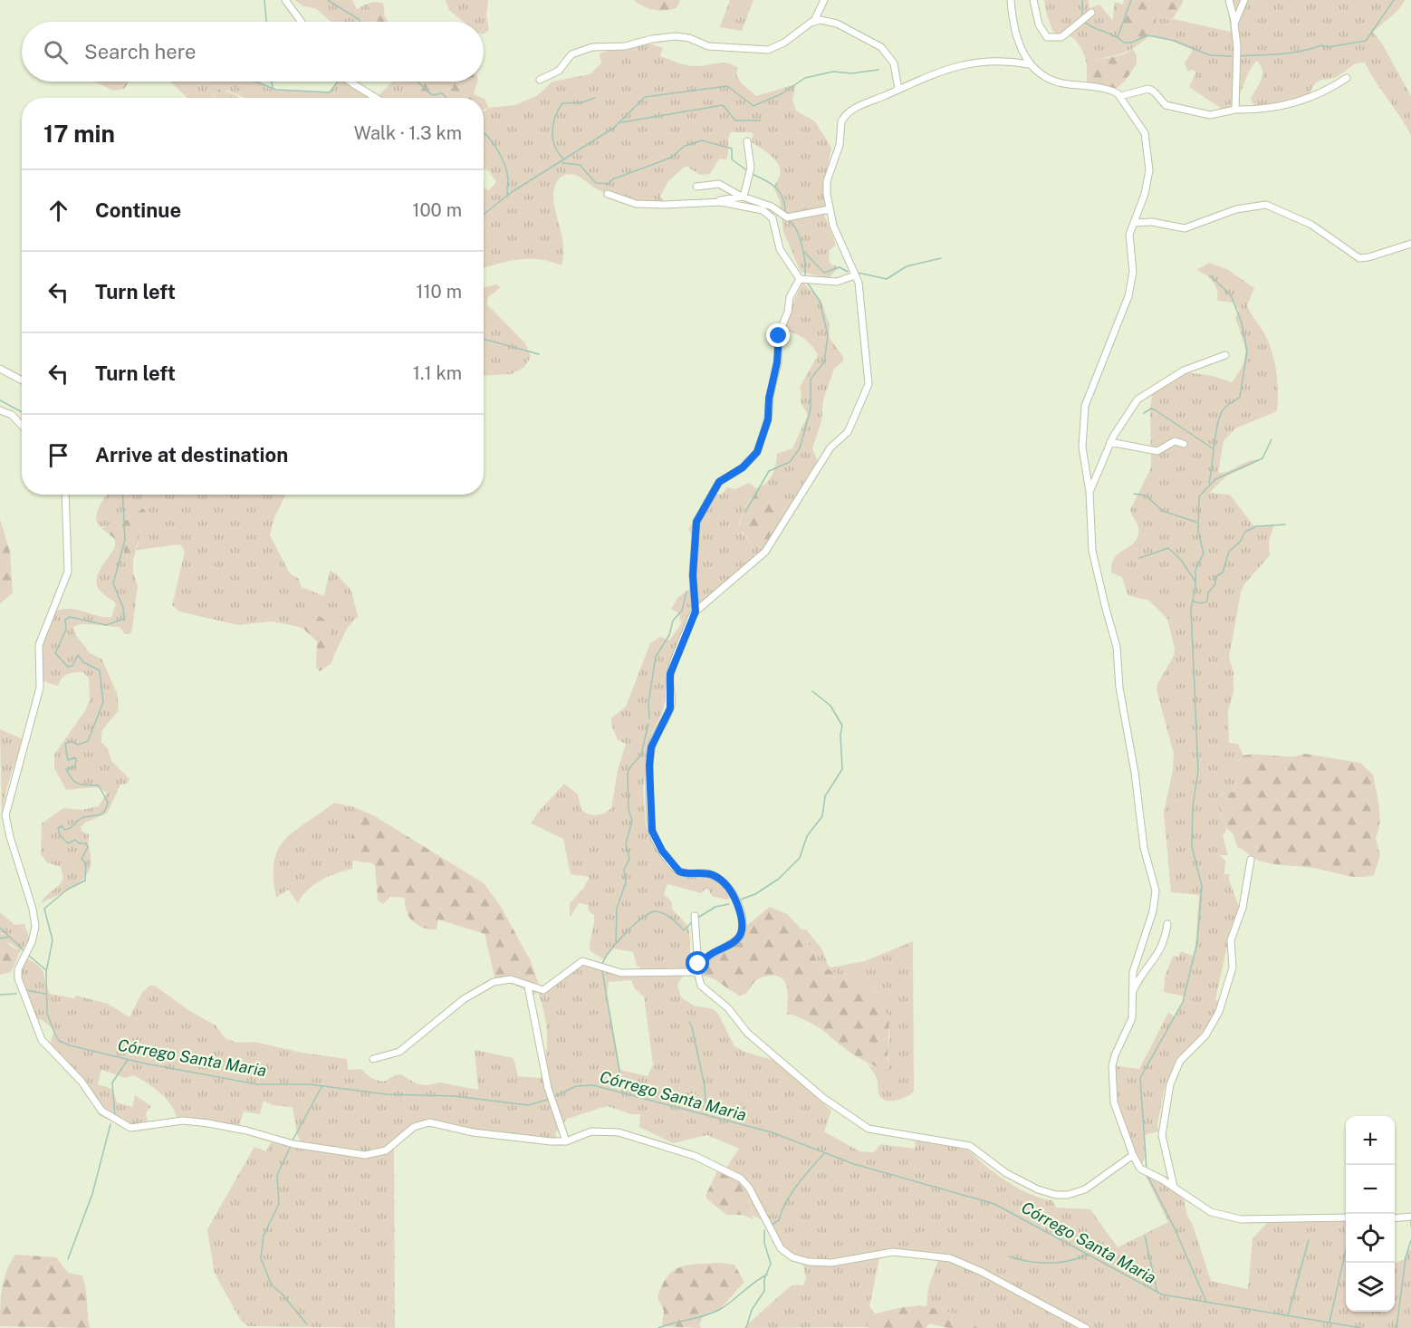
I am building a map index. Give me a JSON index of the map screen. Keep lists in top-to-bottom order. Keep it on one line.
{"water":["Córrego Santa Maria"],"page":{"search":"Search here","heading":["17 min","Walk · 1.3 km"],"list":[["Continue","100 m"],["Turn left","110 m"],["Turn left","1.1 km"],"Arrive at destination"],"map_buttons":["+","−"]}}
